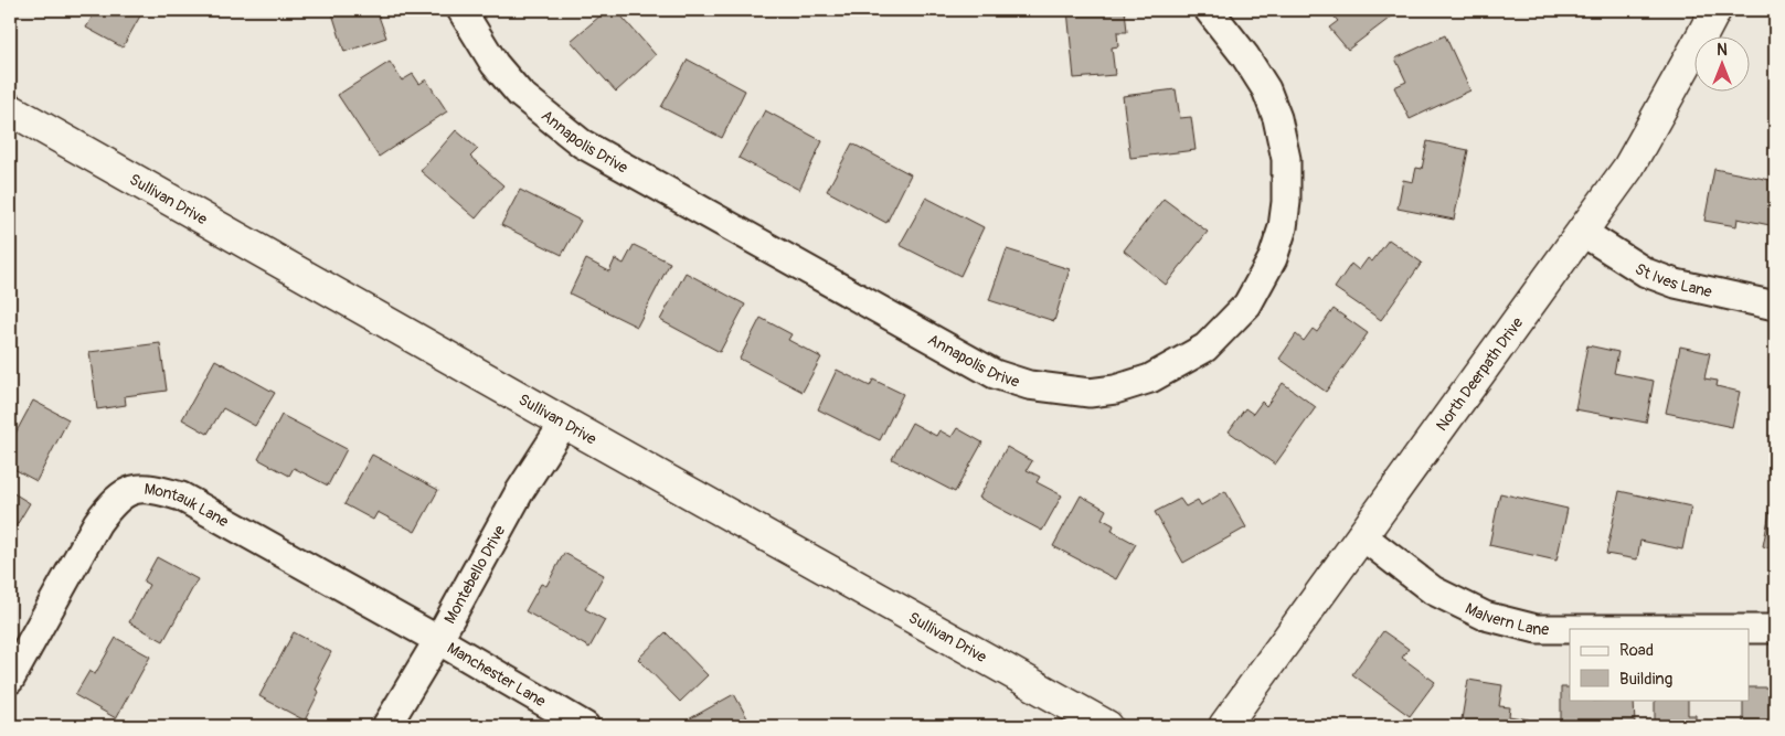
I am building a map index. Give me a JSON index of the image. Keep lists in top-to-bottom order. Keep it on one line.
{"streets":{"street":["Annapolis Drive","Sullivan Drive","St Ives Lane","North Deerpath Drive","Montauk Lane","Montebello Drive","Malvern Lane","Manchester Lane"]},"crossings":[["Sullivan Drive","Montebello Drive"],["St Ives Lane","North Deerpath Drive"],["North Deerpath Drive","Malvern Lane"],["Montauk Lane","Montebello Drive"],["Montauk Lane","Manchester Lane"],["Montebello Drive","Manchester Lane"]],"legend":["Road","Building"],"north":"top"}
